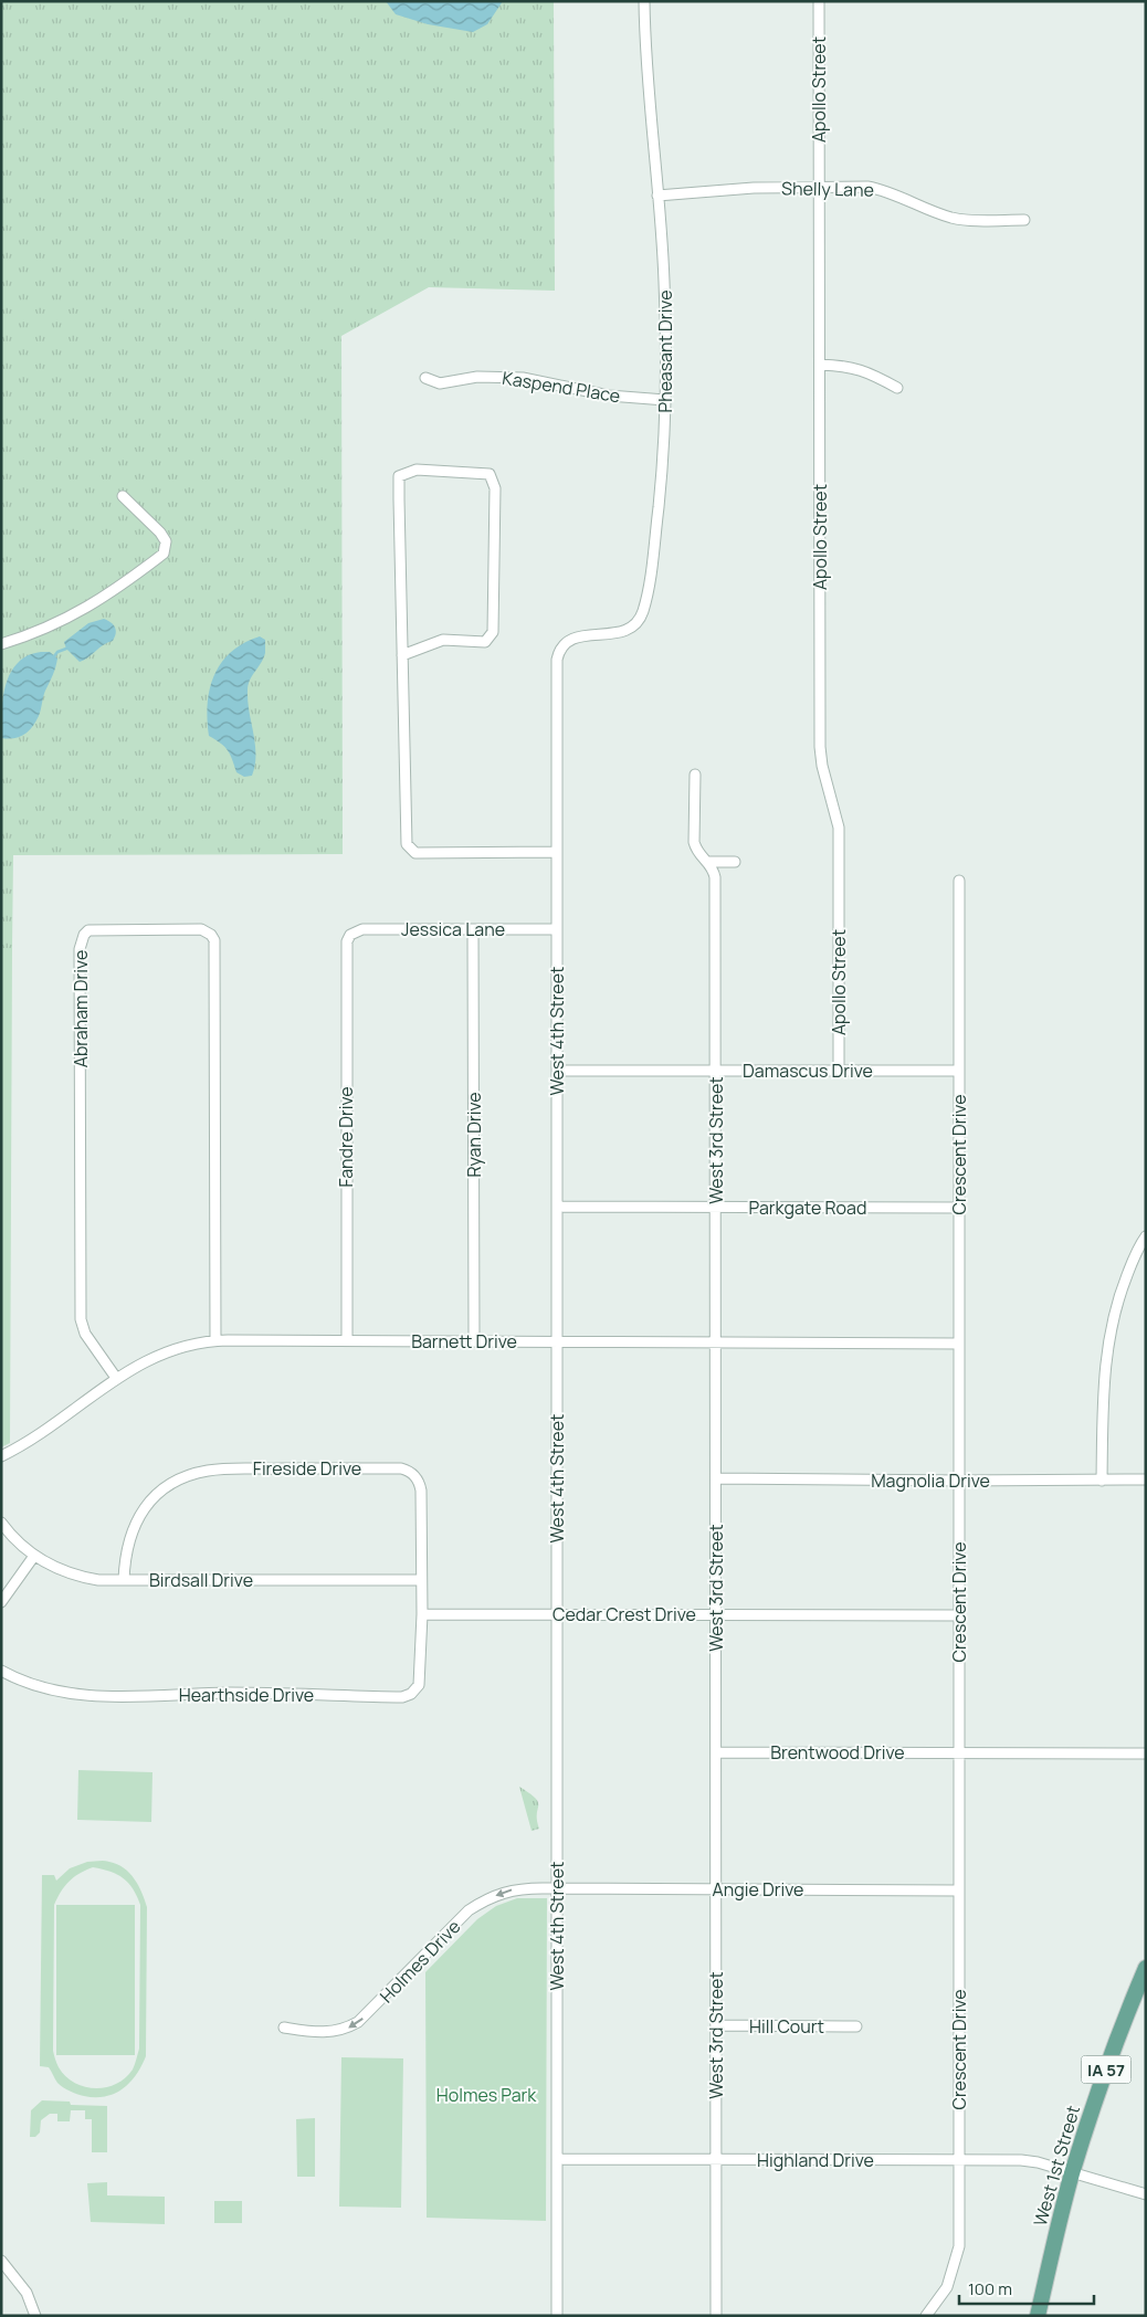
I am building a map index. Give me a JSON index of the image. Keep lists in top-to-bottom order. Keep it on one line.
{"streets":{"main road":["IA 57","West 1st Street"],"street":["Apollo Street","Shelly Lane","Pheasant Drive","Kaspend Place","Jessica Lane","Abraham Drive","West 4th Street","Damascus Drive","Ryan Drive","Fandre Drive","West 3rd Street","Crescent Drive","Parkgate Road","Barnett Drive","Fireside Drive","Magnolia Drive","Birdsall Drive","Cedar Crest Drive","Hearthside Drive","Brentwood Drive","Angie Drive","Holmes Drive","Hill Court","Highland Drive"]},"crossings":[["Apollo Street","Shelly Lane"],["Apollo Street","Damascus Drive"],["Shelly Lane","Pheasant Drive"],["Pheasant Drive","Kaspend Place"],["Pheasant Drive","West 4th Street"],["Jessica Lane","West 4th Street"],["Jessica Lane","Ryan Drive"],["Jessica Lane","Fandre Drive"],["Abraham Drive","Barnett Drive"],["West 4th Street","Damascus Drive"],["West 4th Street","Parkgate Road"],["West 4th Street","Barnett Drive"],["West 4th Street","Cedar Crest Drive"],["West 4th Street","Angie Drive"],["West 4th Street","Holmes Drive"],["West 4th Street","Highland Drive"],["Damascus Drive","West 3rd Street"],["Damascus Drive","Crescent Drive"],["Ryan Drive","Barnett Drive"],["Fandre Drive","Barnett Drive"],["West 3rd Street","Parkgate Road"],["West 3rd Street","Barnett Drive"],["West 3rd Street","Magnolia Drive"],["West 3rd Street","Cedar Crest Drive"],["West 3rd Street","Brentwood Drive"],["West 3rd Street","Angie Drive"],["West 3rd Street","Hill Court"],["West 3rd Street","Highland Drive"],["Crescent Drive","Parkgate Road"],["Crescent Drive","Barnett Drive"],["Crescent Drive","Magnolia Drive"],["Crescent Drive","Cedar Crest Drive"],["Crescent Drive","Brentwood Drive"],["Crescent Drive","Angie Drive"],["Crescent Drive","Highland Drive"],["Fireside Drive","Birdsall Drive"],["Fireside Drive","Cedar Crest Drive"],["Fireside Drive","Hearthside Drive"],["Cedar Crest Drive","Hearthside Drive"],["Angie Drive","Holmes Drive"],["Highland Drive","West 1st Street"]],"one_way":["Holmes Drive"],"parks":["Holmes Park"],"scale_bar":"100 m"}
